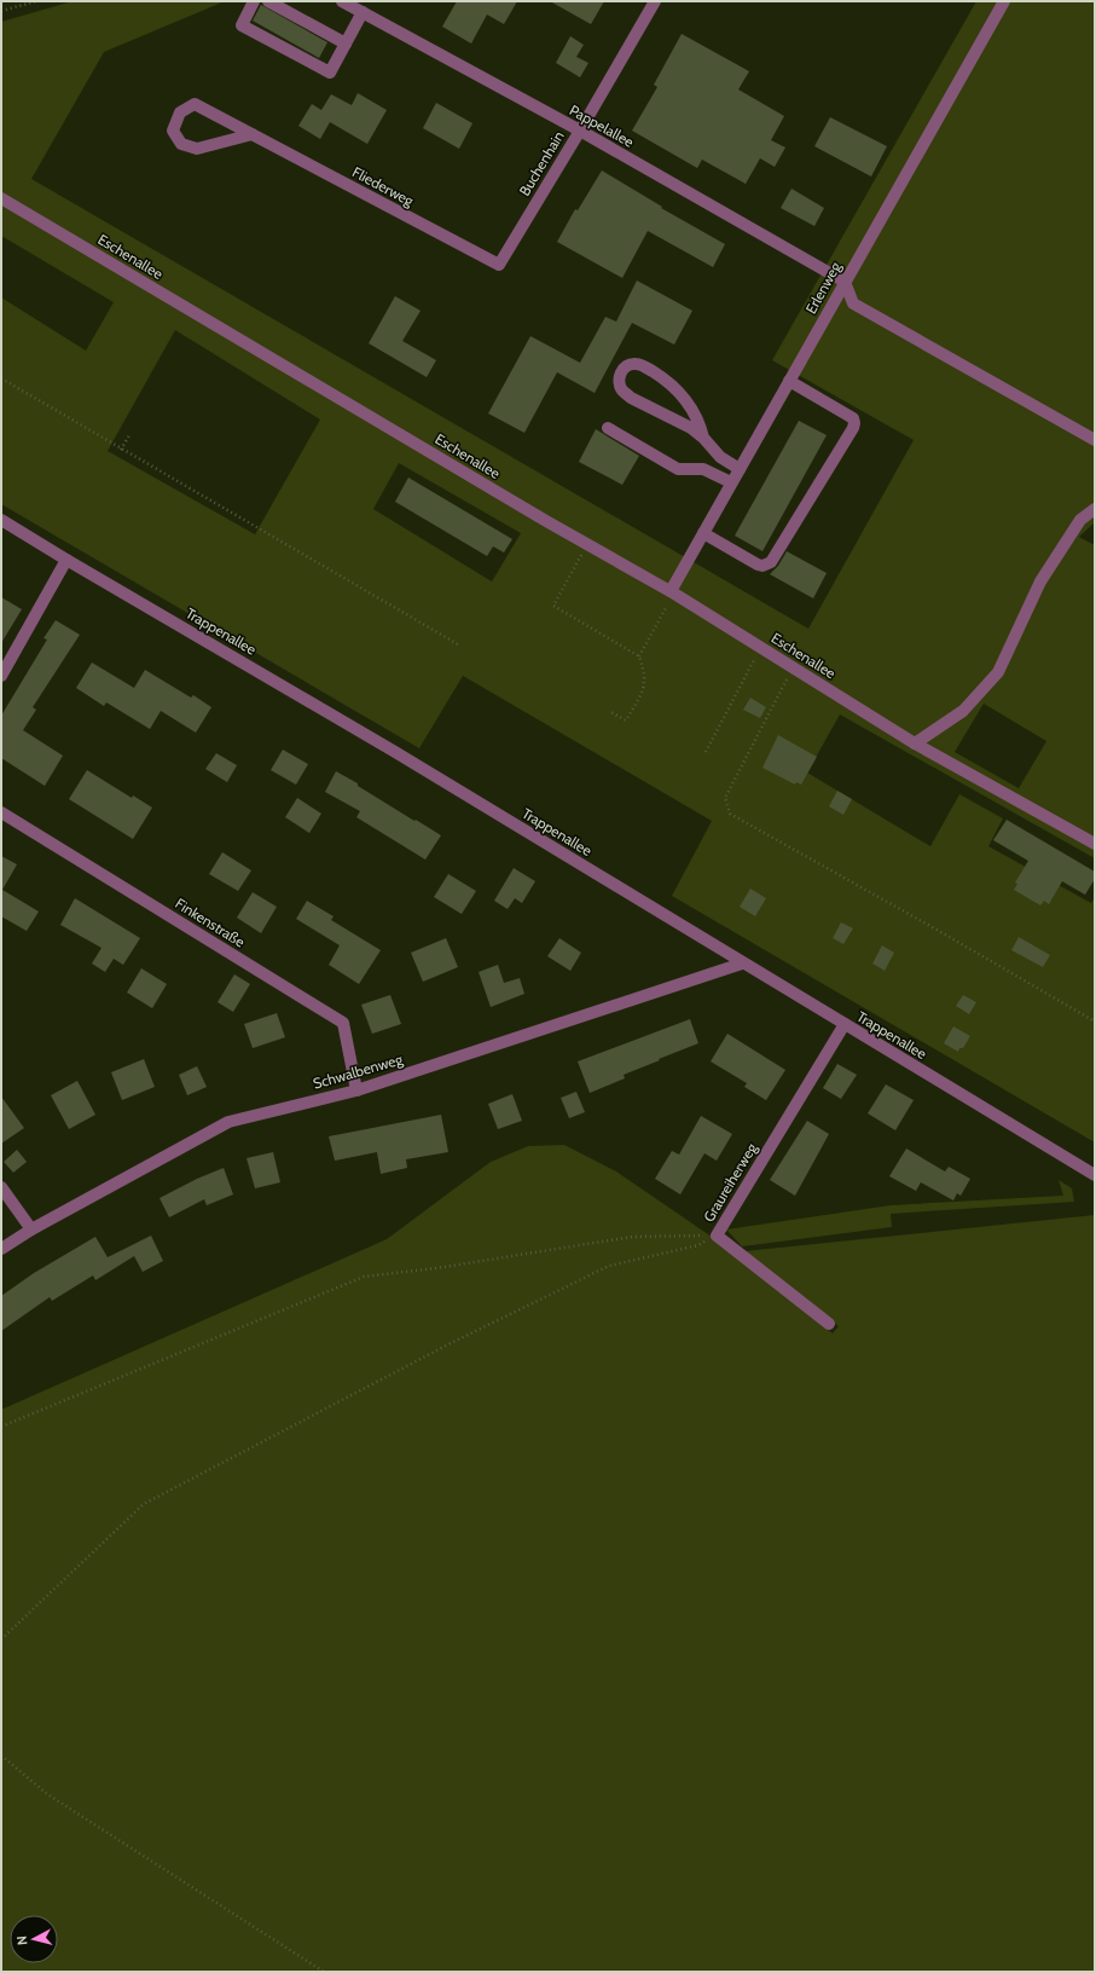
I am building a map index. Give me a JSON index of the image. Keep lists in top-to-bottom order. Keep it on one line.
{"streets":{"street":["Pappelallee","Buchenhain","Fliederweg","Eschenallee","Erlenweg","Trappenallee","Finkenstraße","Schwalbenweg","Graureiherweg"]},"crossings":[["Pappelallee","Buchenhain"],["Pappelallee","Erlenweg"],["Buchenhain","Fliederweg"],["Eschenallee","Erlenweg"],["Trappenallee","Schwalbenweg"],["Trappenallee","Graureiherweg"],["Finkenstraße","Schwalbenweg"]],"north":"left"}
